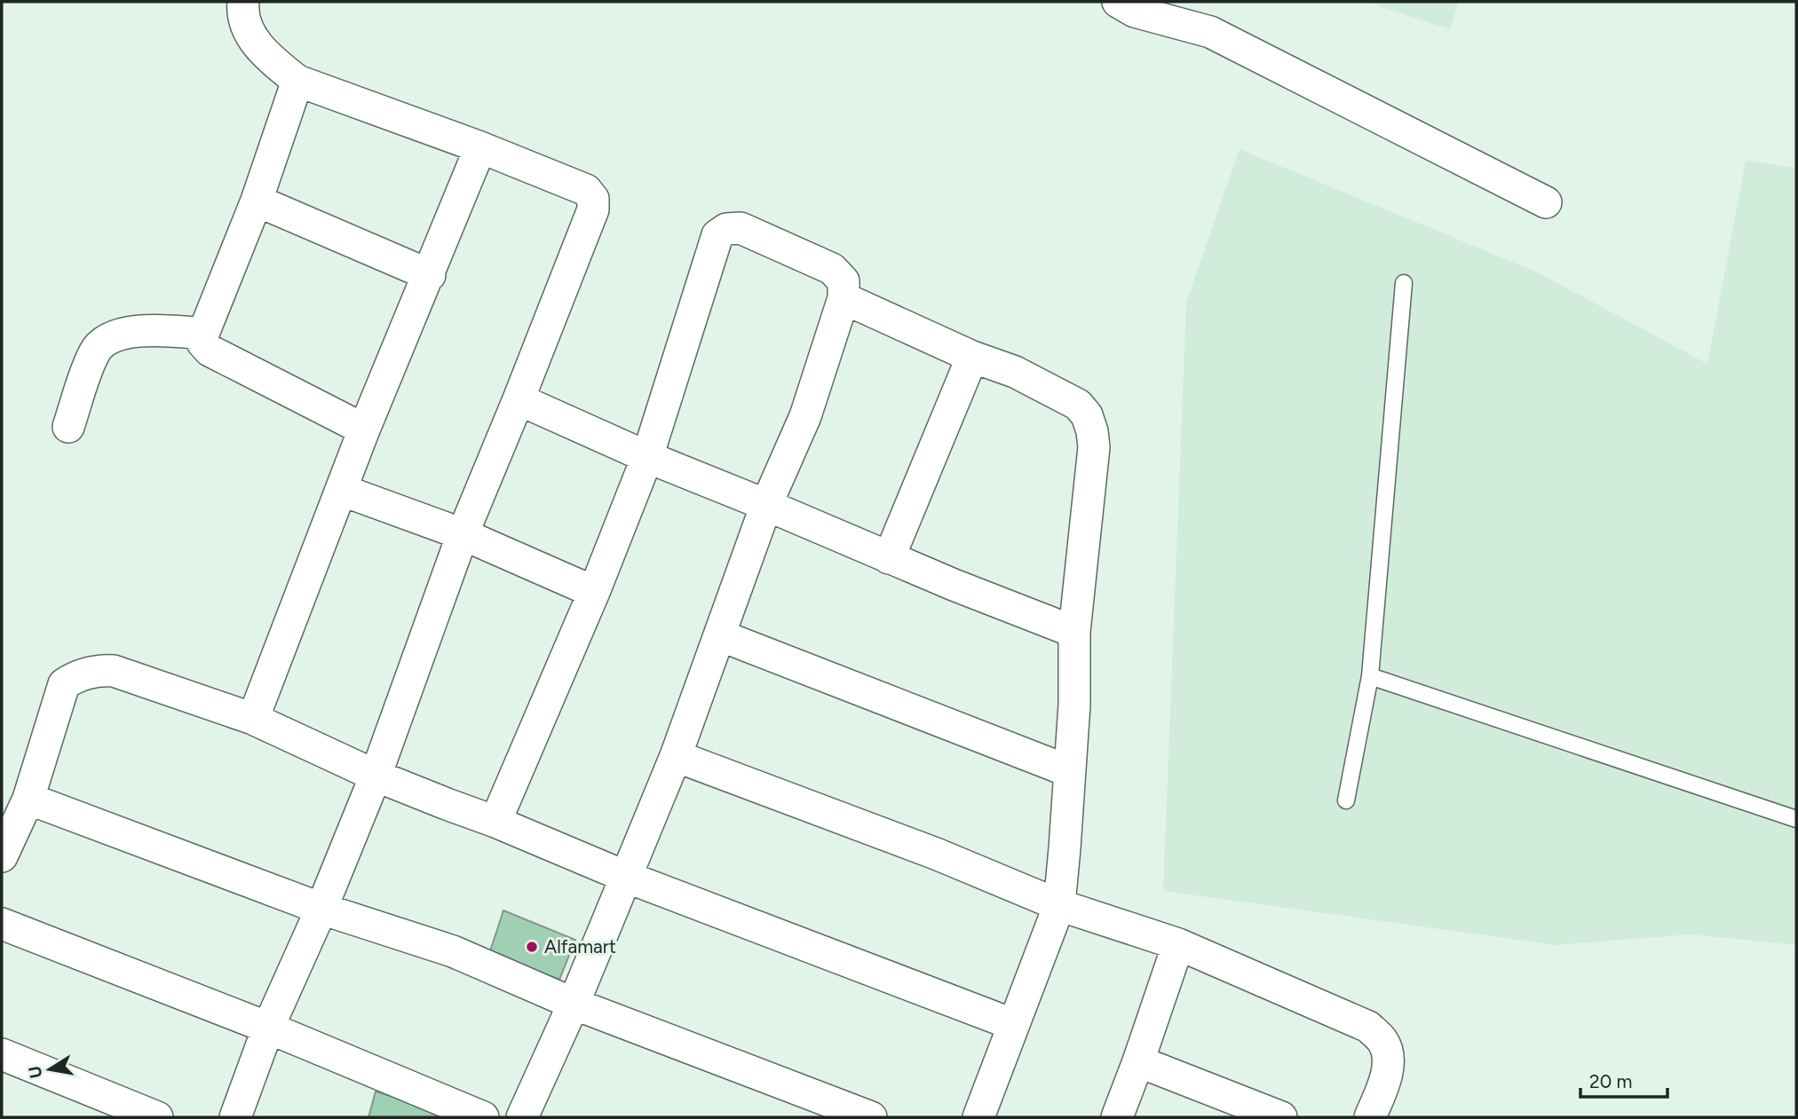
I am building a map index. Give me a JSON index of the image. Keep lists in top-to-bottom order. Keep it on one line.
{"places":["Alfamart"],"scale_bar":"20 m","north":"left"}
